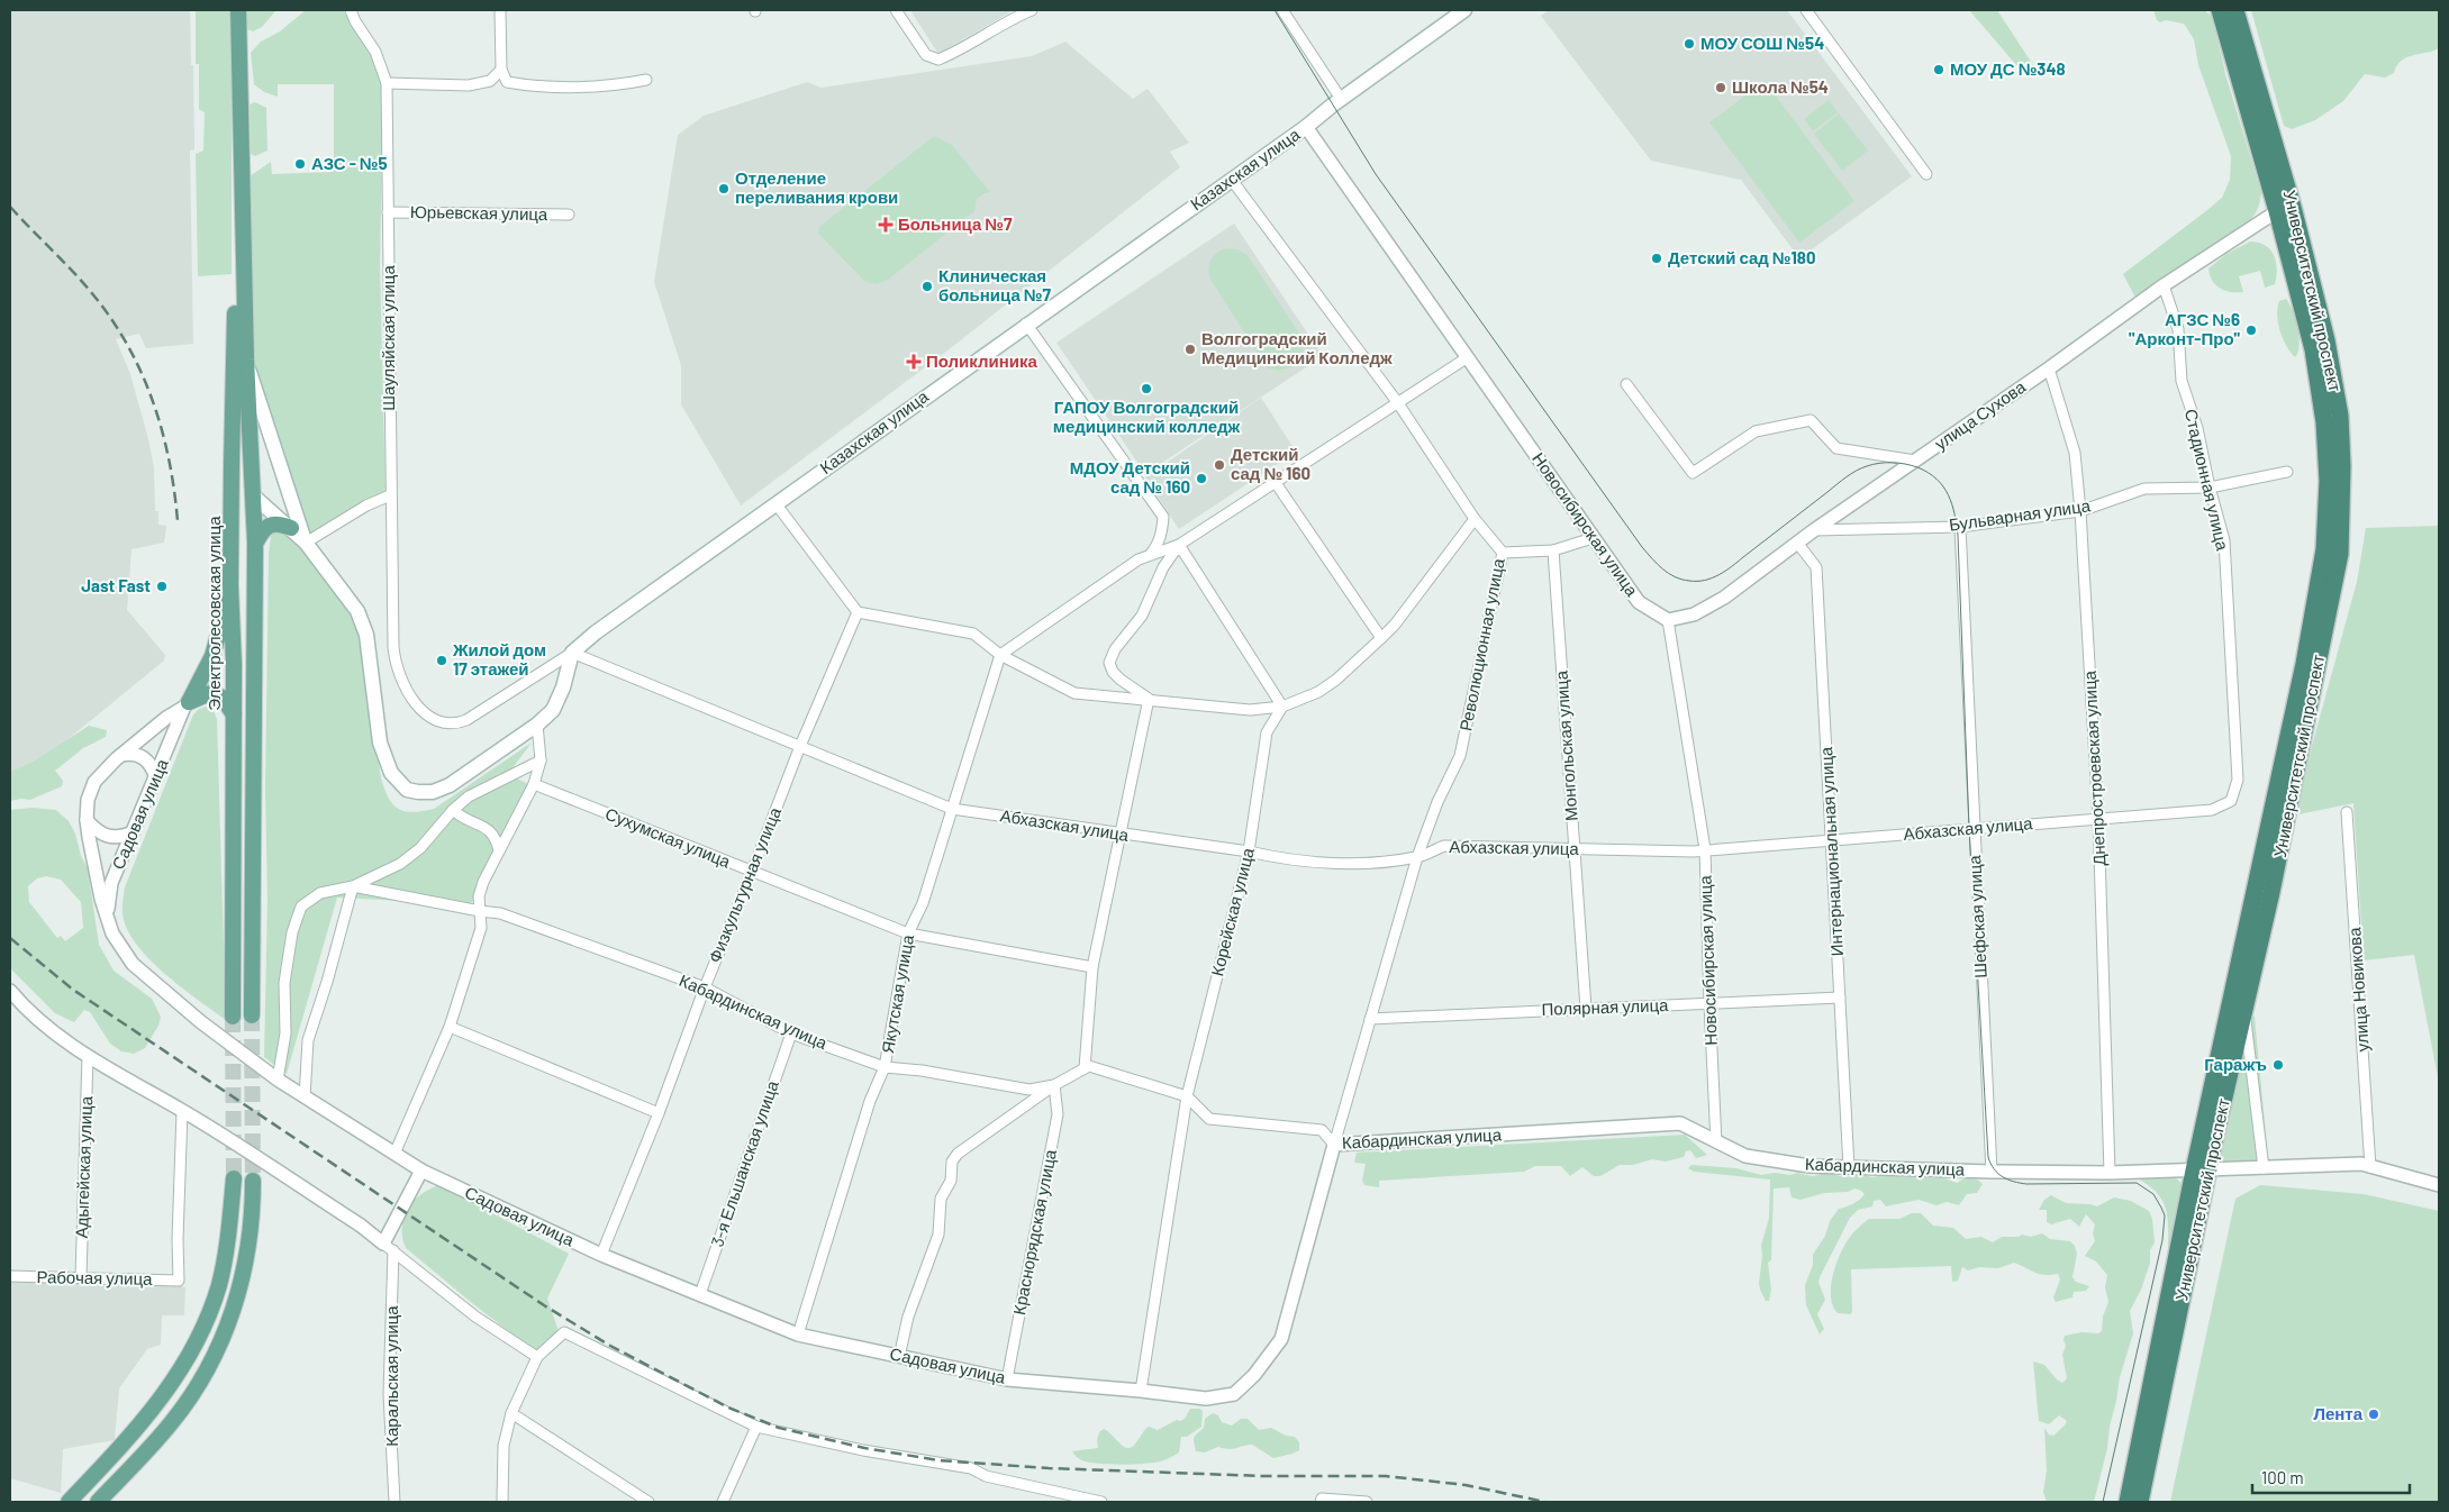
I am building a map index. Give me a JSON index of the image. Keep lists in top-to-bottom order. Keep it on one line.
{"streets":{"highway":["Университетский проспект"],"main road":["Казахская улица","Электролесовская улица"],"street":["Юрьевская улица","Шауляйская улица","улица Сухова","Стадионная улица","Бульварная улица","Новосибирская улица","Революционная улица","Монгольская улица","Днепростроевская улица","Садовая улица","Абхазская улица","Сухумская улица","Интернациональная улица","Физкультурная улица","Корейская улица","Шефская улица","улица Новикова","Якутская улица","Полярная улица","Кабардинская улица","3-я Ельшанская улица","Адыгейская улица","Краснорядская улица","Рабочая улица","Каральская улица"]},"crossings":[["Казахская улица","Шауляйская улица"],["Казахская улица","Новосибирская улица"],["Казахская улица","Революционная улица"],["Казахская улица","Абхазская улица"],["Юрьевская улица","Шауляйская улица"],["Университетский проспект","улица Сухова"],["Университетский проспект","Кабардинская улица"],["Шауляйская улица","Абхазская улица"],["улица Сухова","Стадионная улица"],["улица Сухова","Бульварная улица"],["улица Сухова","Новосибирская улица"],["улица Сухова","Днепростроевская улица"],["улица Сухова","Интернациональная улица"],["Стадионная улица","Бульварная улица"],["Стадионная улица","Абхазская улица"],["Бульварная улица","Днепростроевская улица"],["Бульварная улица","Шефская улица"],["Новосибирская улица","Абхазская улица"],["Новосибирская улица","Полярная улица"],["Новосибирская улица","Кабардинская улица"],["Революционная улица","Садовая улица"],["Революционная улица","Абхазская улица"],["Революционная улица","Полярная улица"],["Революционная улица","Кабардинская улица"],["Монгольская улица","Абхазская улица"],["Монгольская улица","Полярная улица"],["Днепростроевская улица","Абхазская улица"],["Днепростроевская улица","Кабардинская улица"],["Садовая улица","Физкультурная улица"],["Садовая улица","Корейская улица"],["Садовая улица","Якутская улица"],["Садовая улица","Кабардинская улица"],["Садовая улица","3-я Ельшанская улица"],["Садовая улица","Краснорядская улица"],["Абхазская улица","Интернациональная улица"],["Абхазская улица","Физкультурная улица"],["Абхазская улица","Корейская улица"],["Абхазская улица","Шефская улица"],["Абхазская улица","Якутская улица"],["Сухумская улица","Физкультурная улица"],["Сухумская улица","Якутская улица"],["Интернациональная улица","Полярная улица"],["Интернациональная улица","Кабардинская улица"],["Физкультурная улица","Кабардинская улица"],["Корейская улица","Кабардинская улица"],["Шефская улица","Кабардинская улица"],["улица Новикова","Кабардинская улица"],["Якутская улица","Кабардинская улица"],["Кабардинская улица","3-я Ельшанская улица"],["Кабардинская улица","Краснорядская улица"],["Адыгейская улица","Рабочая улица"]],"places":{"other":["МОУ СОШ №54","МОУ ДС №348","Школа №54","АЗС - №5","Отделение переливания крови","Детский сад №180","Клиническая больница №7","АГЗС №6 \"Арконт-Про\"","Волгоградский Медицинский Колледж","ГАПОУ Волгоградский медицинский колледж","Детский сад № 160","МДОУ Детский сад № 160","Jast Fast","Жилой дом 17 этажей","Гаражъ","Лента"],"health":["Больница №7","Поликлиника"]},"scale_bar":"100 m"}
